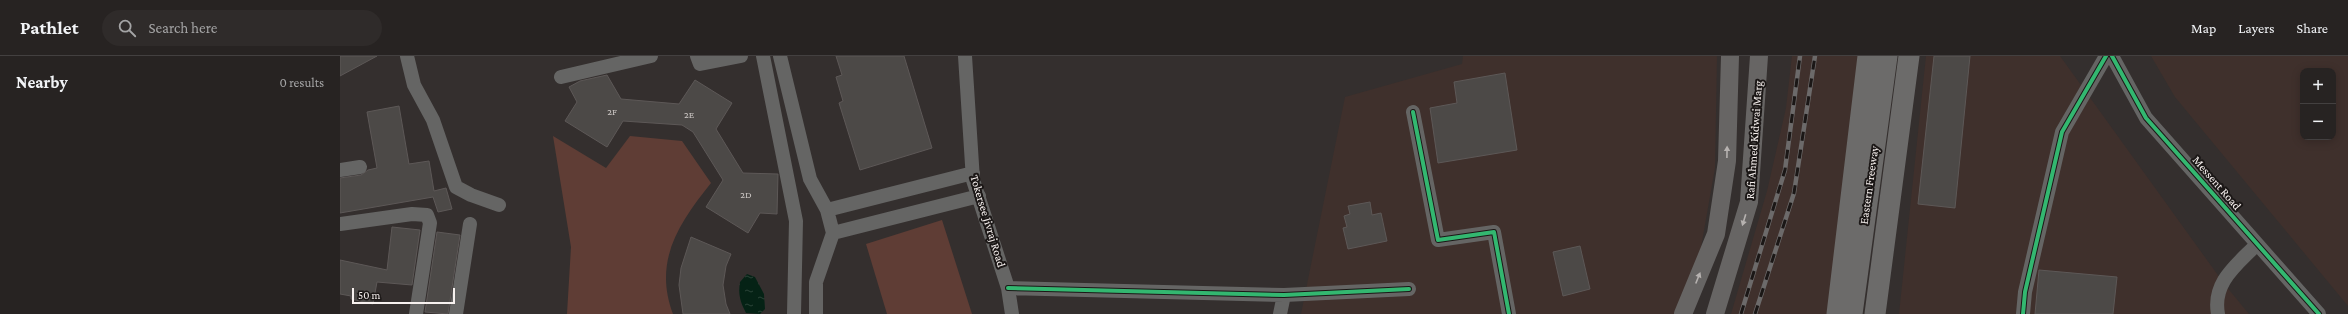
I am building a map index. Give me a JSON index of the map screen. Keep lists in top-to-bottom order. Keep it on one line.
{"streets":{"highway":["Eastern Freeway"],"main road":["Rafi Ahmed Kidwai Marg"],"street":["Messent Road","Tokersee Jivraj Road"]},"house_numbers":["2F","2E","2D"],"scale_bar":"50 m","page":{"header":"Pathlet","search":"Search here","nav":["Map","Layers","Share"],"heading":["Nearby","0 results"],"map_buttons":["+","−"],"scale":"50 m"}}
